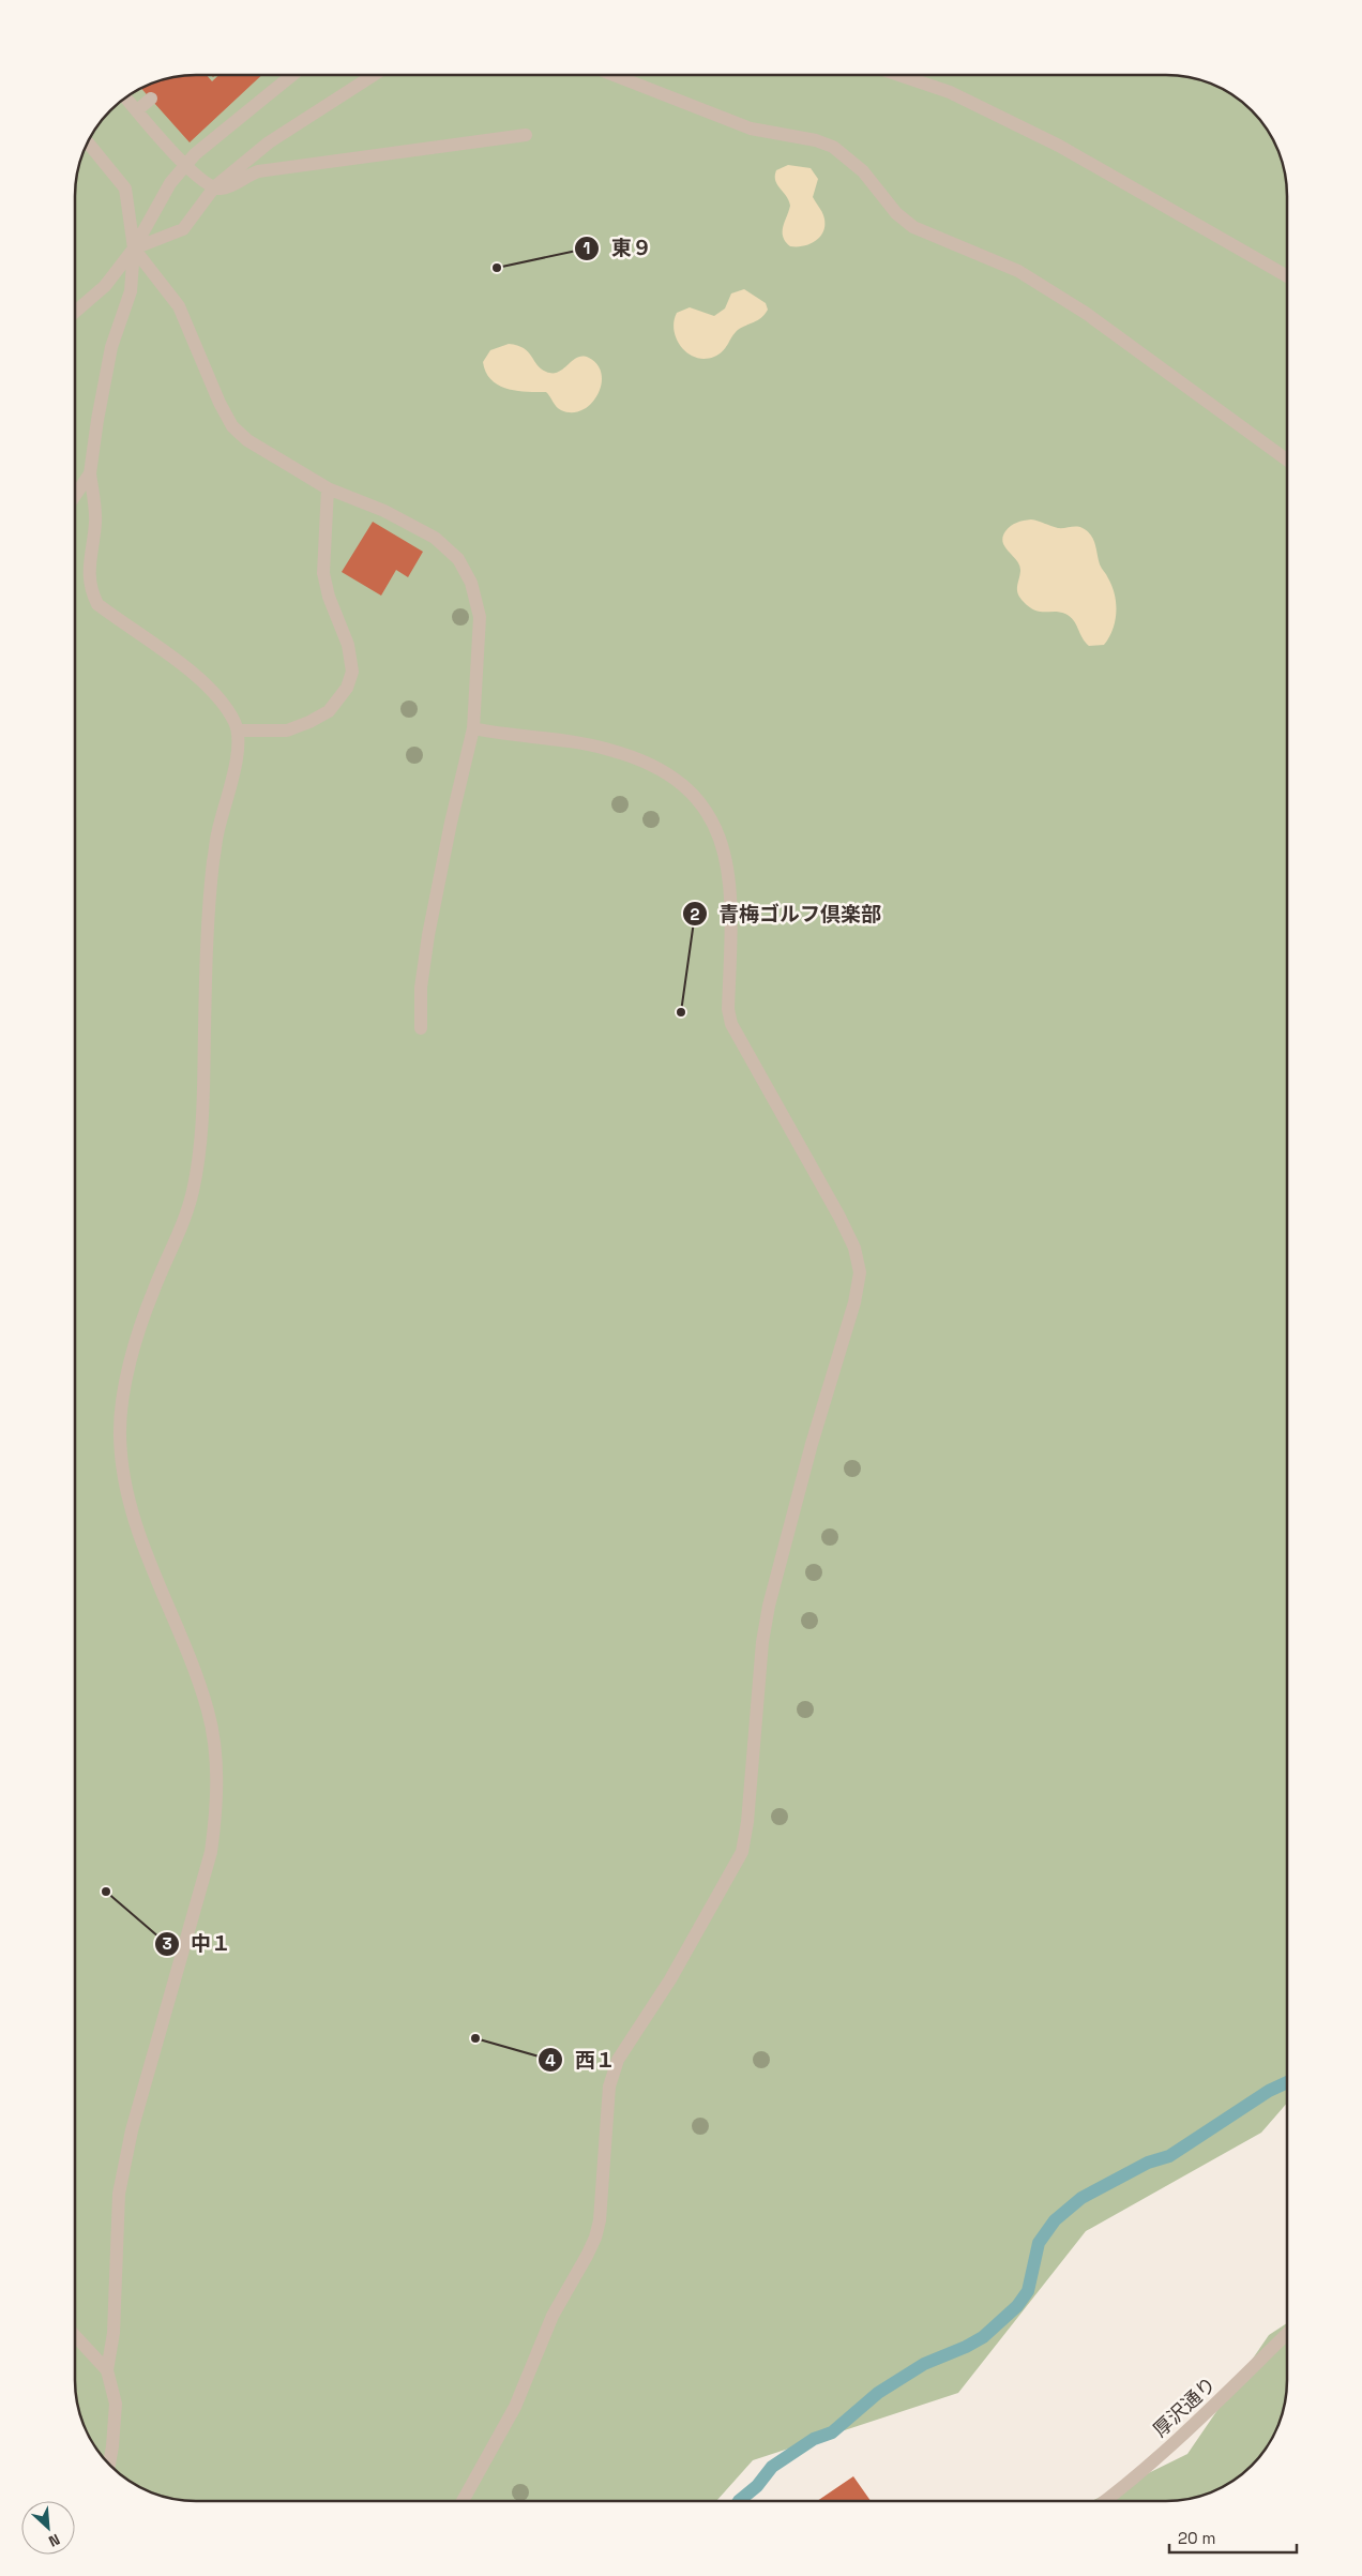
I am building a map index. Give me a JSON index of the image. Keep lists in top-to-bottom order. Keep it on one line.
{"streets":{"street":["厚沢通り"]},"places":["東９","青梅ゴルフ倶楽部","中１","西１"],"scale_bar":"20 m","north":"bottom right"}
